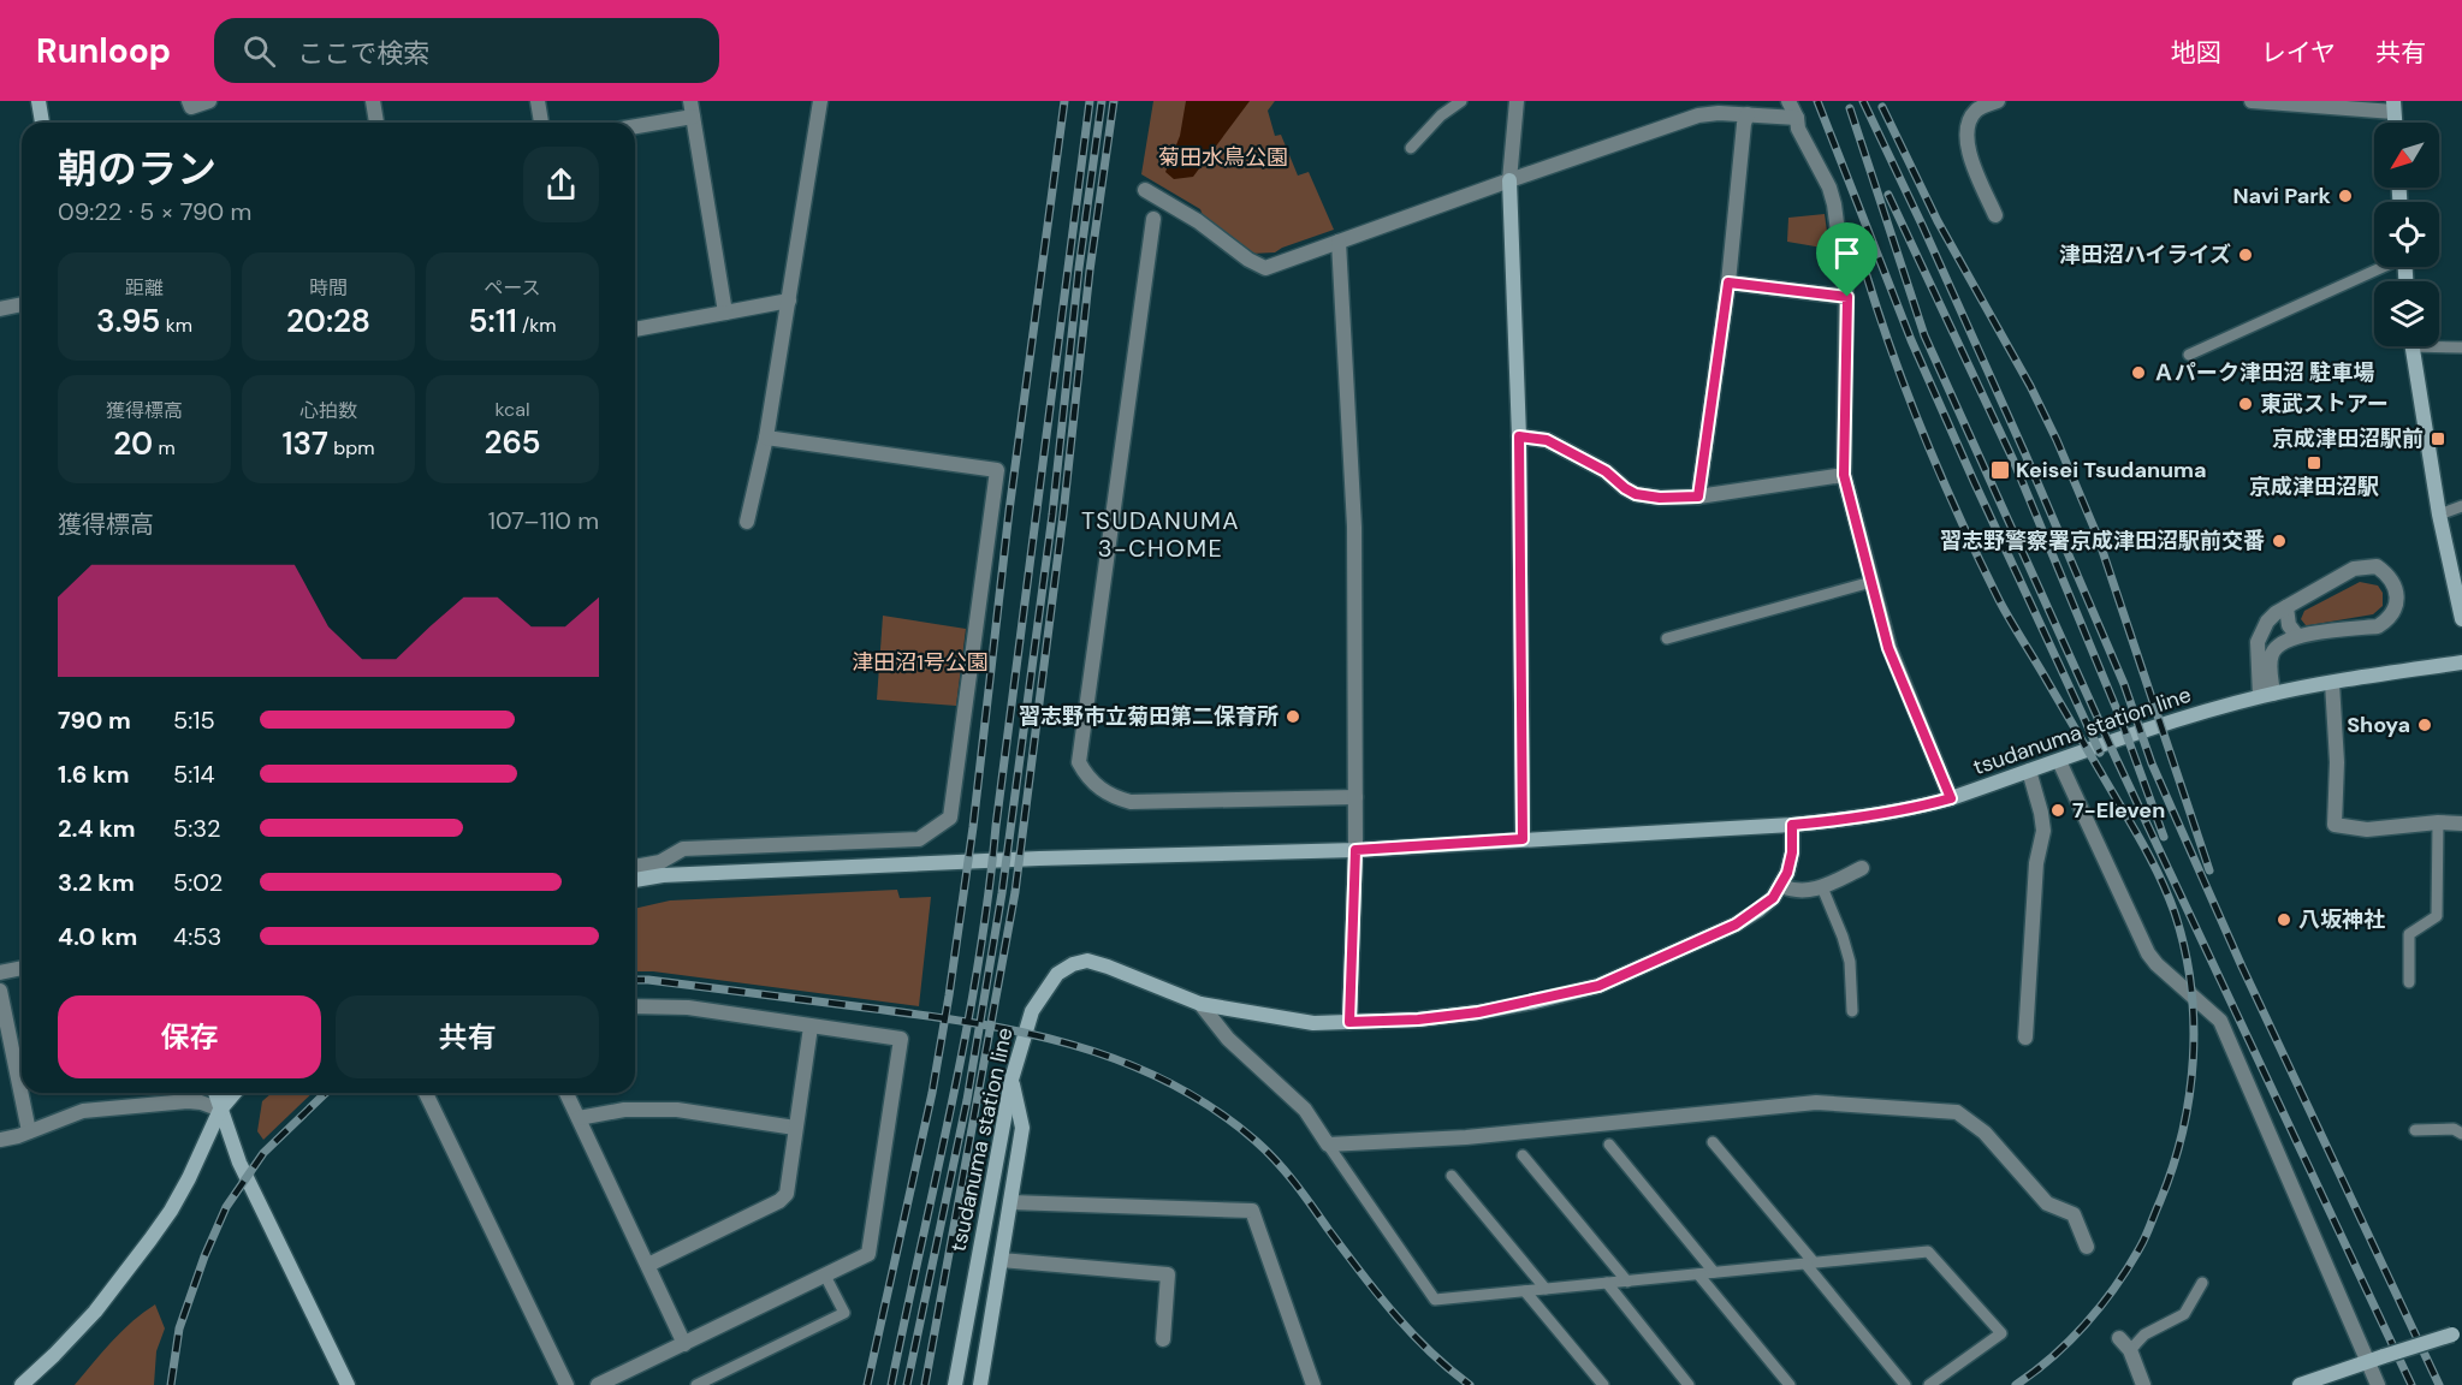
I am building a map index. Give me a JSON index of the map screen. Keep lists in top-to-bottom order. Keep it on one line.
{"streets":{"street":["tsudanuma station line"]},"districts":["TSUDANUMA 3-CHOME"],"parks":["菊田水鳥公園","津田沼1号公園"],"places":{"other":["Navi Park","津田沼ハイライズ","Ａパーク津田沼 駐車場","東武ストアー","習志野警察署京成津田沼駅前交番","習志野市立菊田第二保育所","Shoya","7-Eleven","八坂神社"],"transit":["京成津田沼駅前","京成津田沼駅","Keisei Tsudanuma"]},"north":"bottom left","page":{"header":"Runloop","search":"ここで検索","nav":["地図","レイヤ","共有"],"heading":["朝のラン","09:22 · 5 × 790 m"],"stats":[["距離","3.95 km"],["時間","20:28"],["ペース","5:11 /km"],["獲得標高","20 m"],["心拍数","137 bpm"],["kcal","265"]],"chart":["獲得標高","107–110 m"],"list":[{"name":"790 m","note":"5:15"},{"name":"1.6 km","note":"5:14"},{"name":"2.4 km","note":"5:32"},{"name":"3.2 km","note":"5:02"},{"name":"4.0 km","note":"4:53"}],"buttons":["保存","共有"]}}
